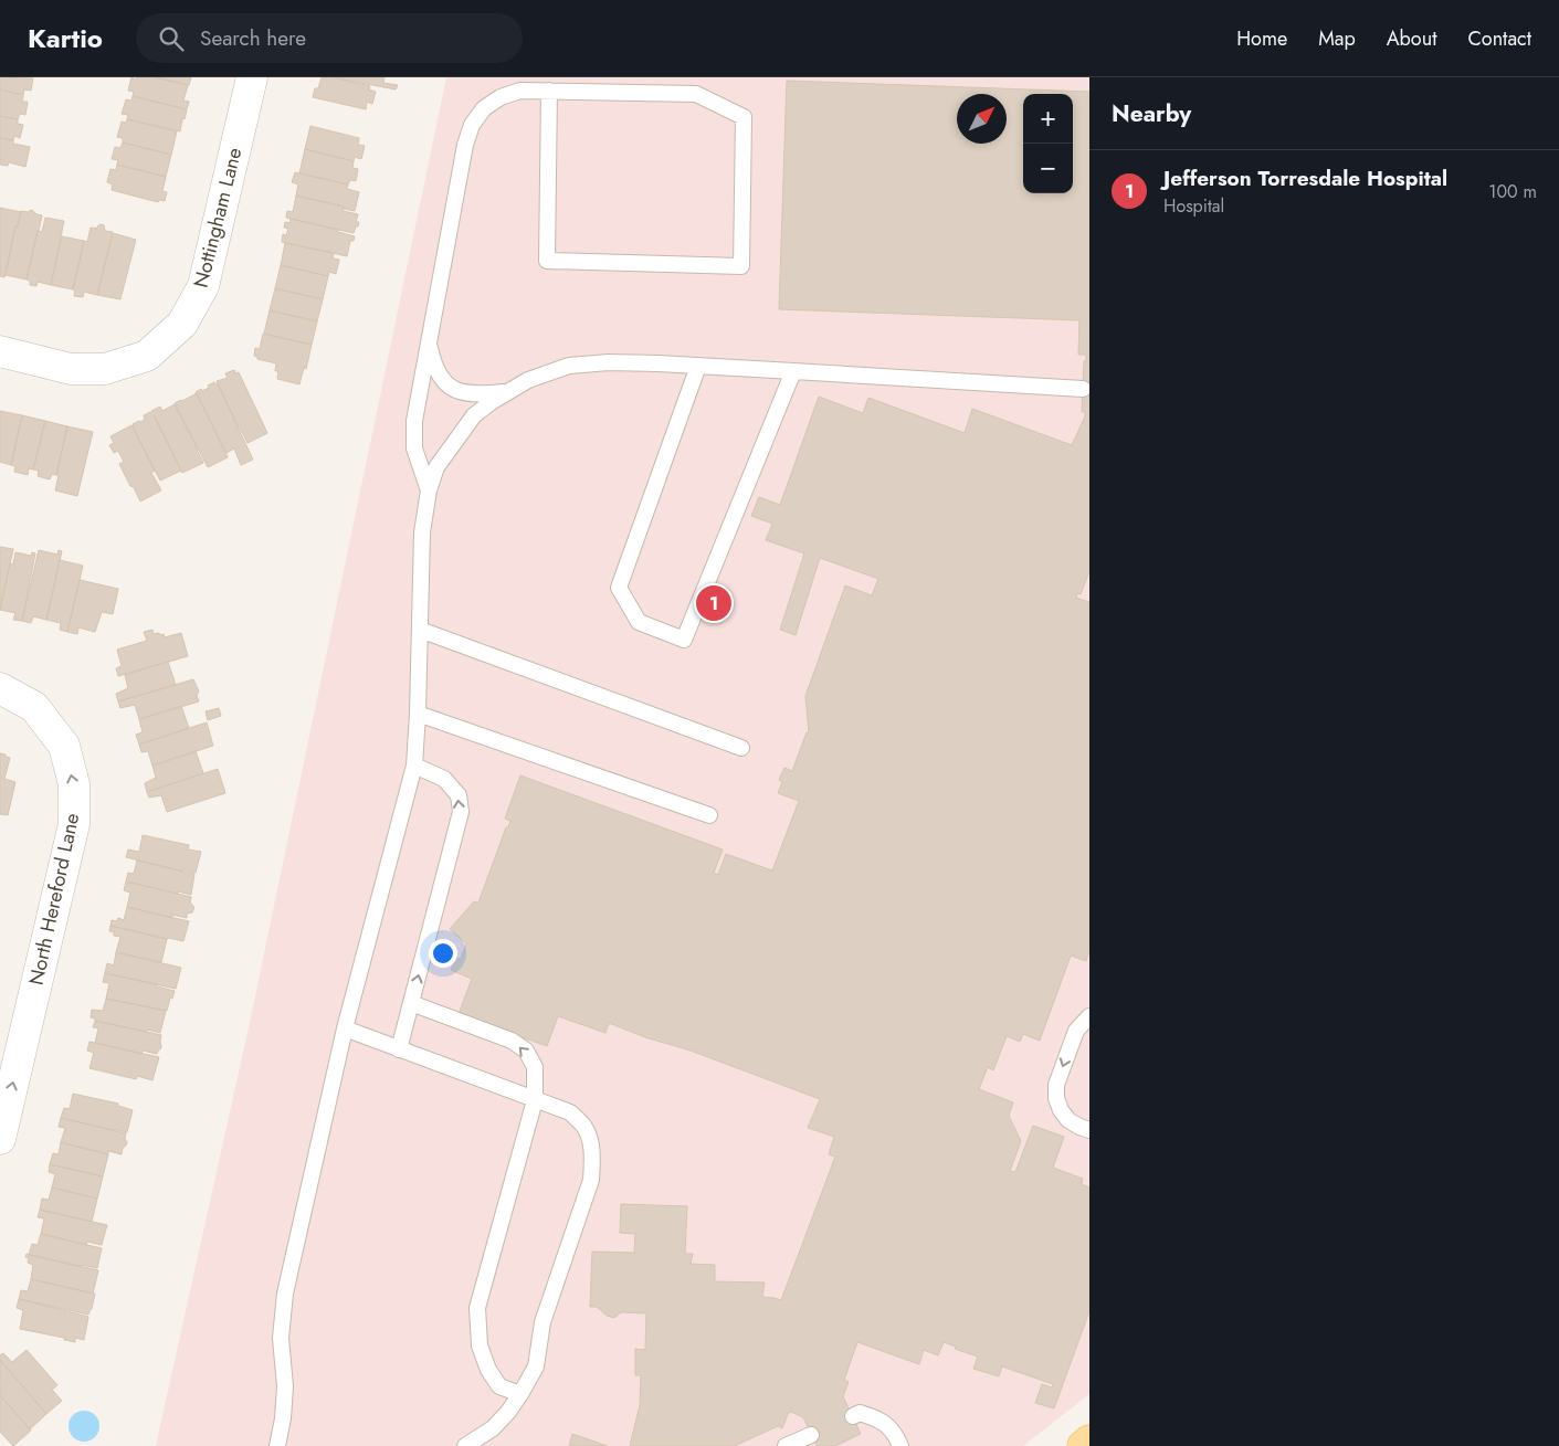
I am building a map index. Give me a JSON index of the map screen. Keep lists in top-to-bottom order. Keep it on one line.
{"streets":{"street":["Nottingham Lane","North Hereford Lane"]},"one_way":["North Hereford Lane"],"north":"top right","page":{"header":"Kartio","search":"Search here","nav":["Home","Map","About","Contact"],"heading":"Nearby","map_buttons":["+","−"],"list":[{"mark":"1","name":"Jefferson Torresdale Hospital","note":"Hospital","value":"100 m"}],"pins":"1"}}
